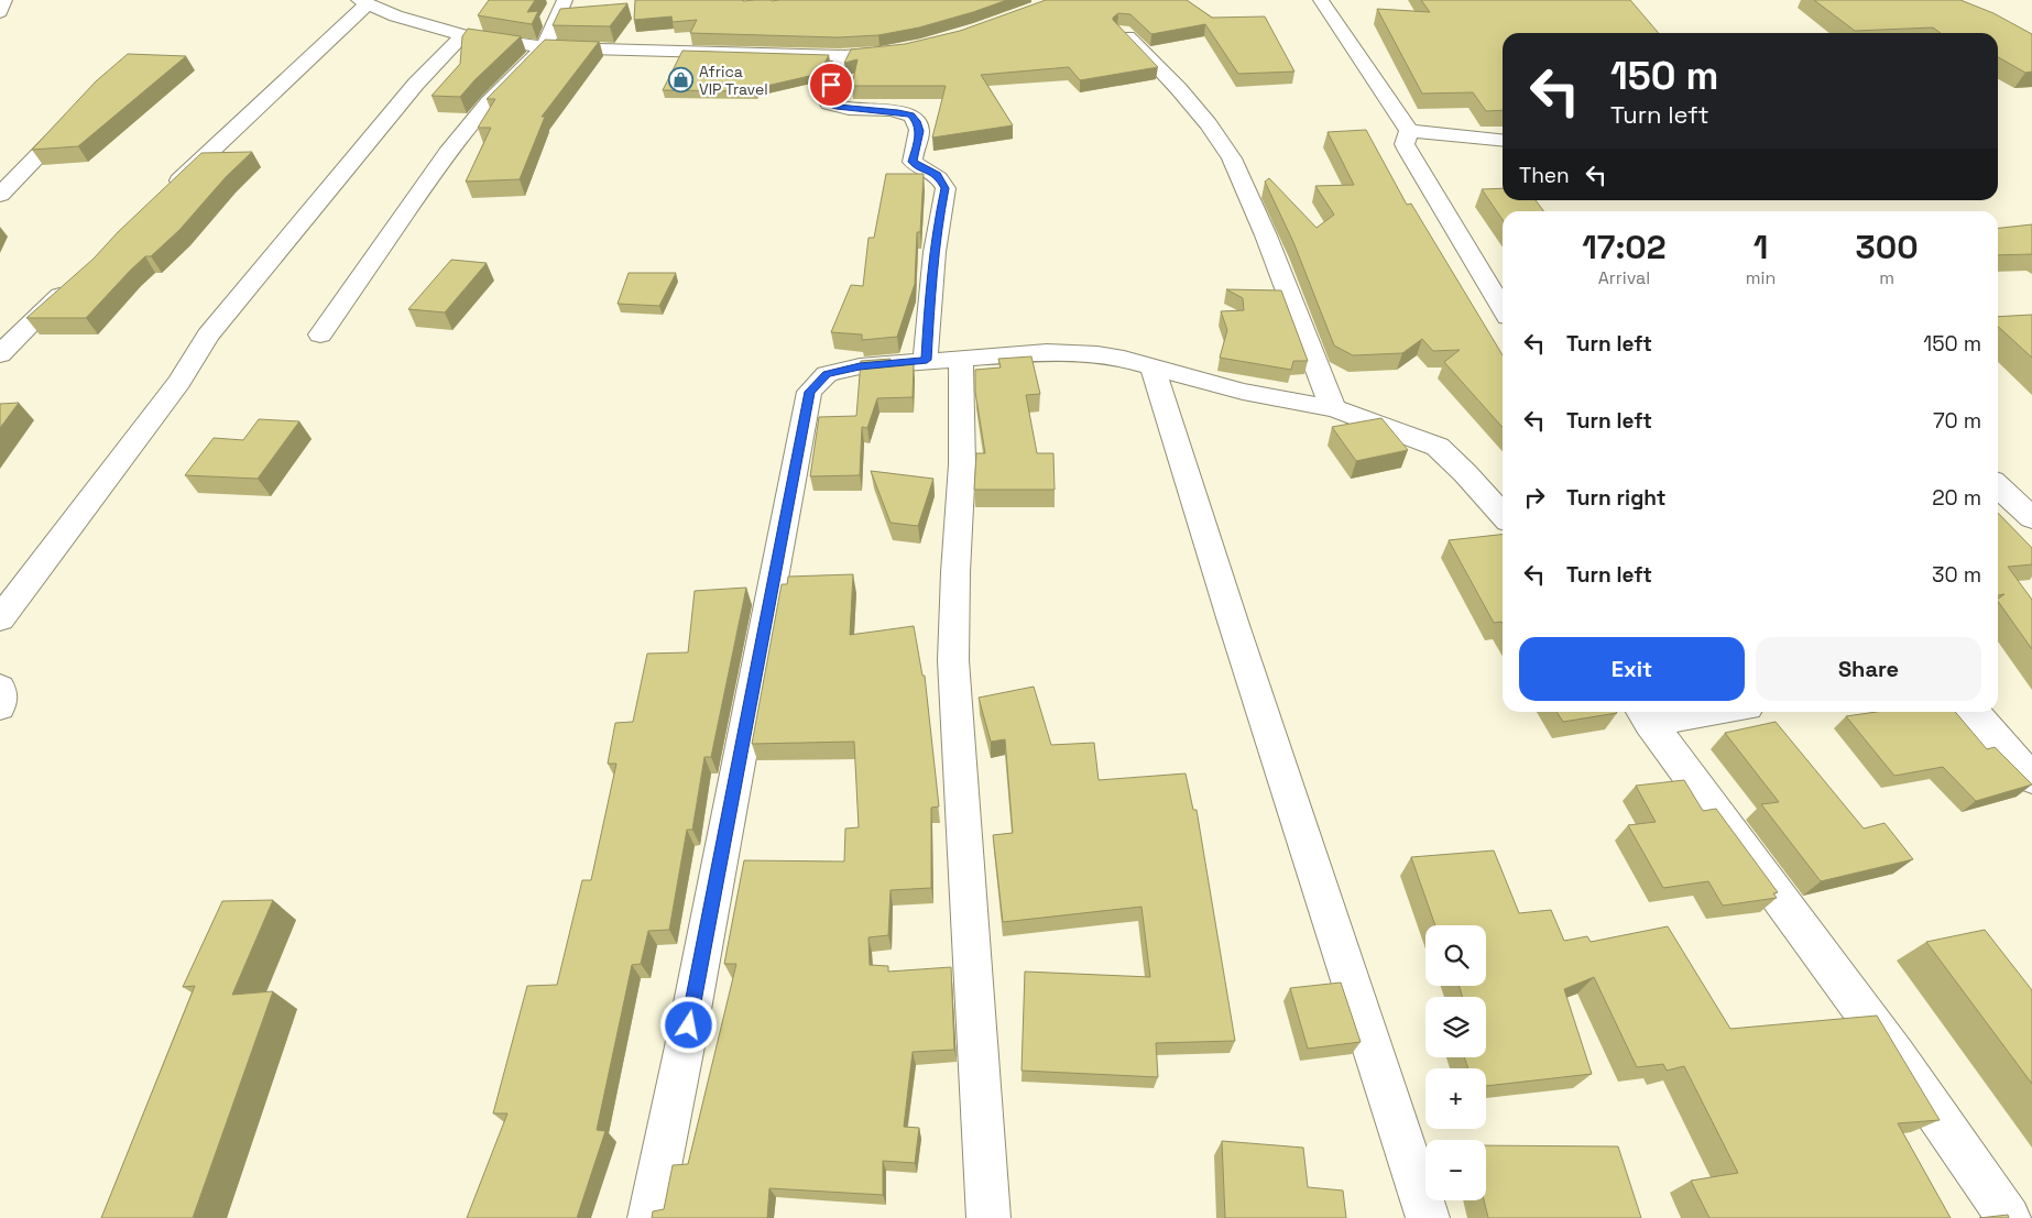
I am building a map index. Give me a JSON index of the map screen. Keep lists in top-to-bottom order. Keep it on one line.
{"places":{"shop":["Africa VIP Travel"]},"page":{"turn":["150 m","Turn left"],"then":"Then","eta":["17:02","Arrival","1","min","300","m"],"list":[{"name":"Turn left","value":"150 m"},{"name":"Turn left","value":"70 m"},{"name":"Turn right","value":"20 m"},{"name":"Turn left","value":"30 m"}],"buttons":["Exit","Share"],"map_buttons":["+","−"]}}
